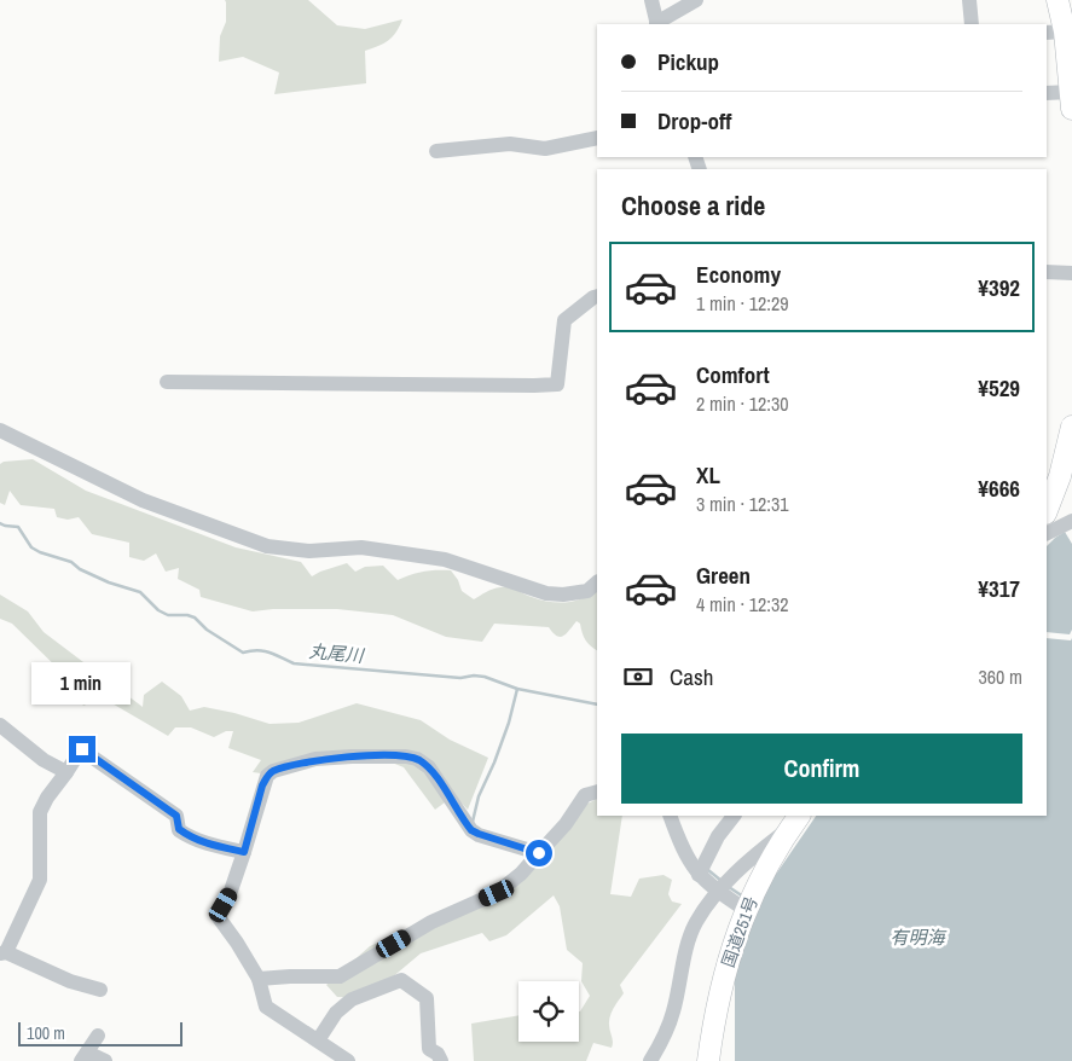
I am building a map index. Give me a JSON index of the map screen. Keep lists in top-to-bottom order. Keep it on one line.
{"streets":{"highway":["国道251号"]},"water":["丸尾川","有明海"],"scale_bar":"100 m","page":{"banner":["Pickup","Drop-off"],"heading":"Choose a ride","list":[{"name":"Economy","note":"1 min · 12:29","value":"¥392"},{"name":"Comfort","note":"2 min · 12:30","value":"¥529"},{"name":"XL","note":"3 min · 12:31","value":"¥666"},{"name":"Green","note":"4 min · 12:32","value":"¥317"}],"pay":["Cash","360 m"],"bubble":"1 min","buttons":"Confirm","scale":"100 m"}}
